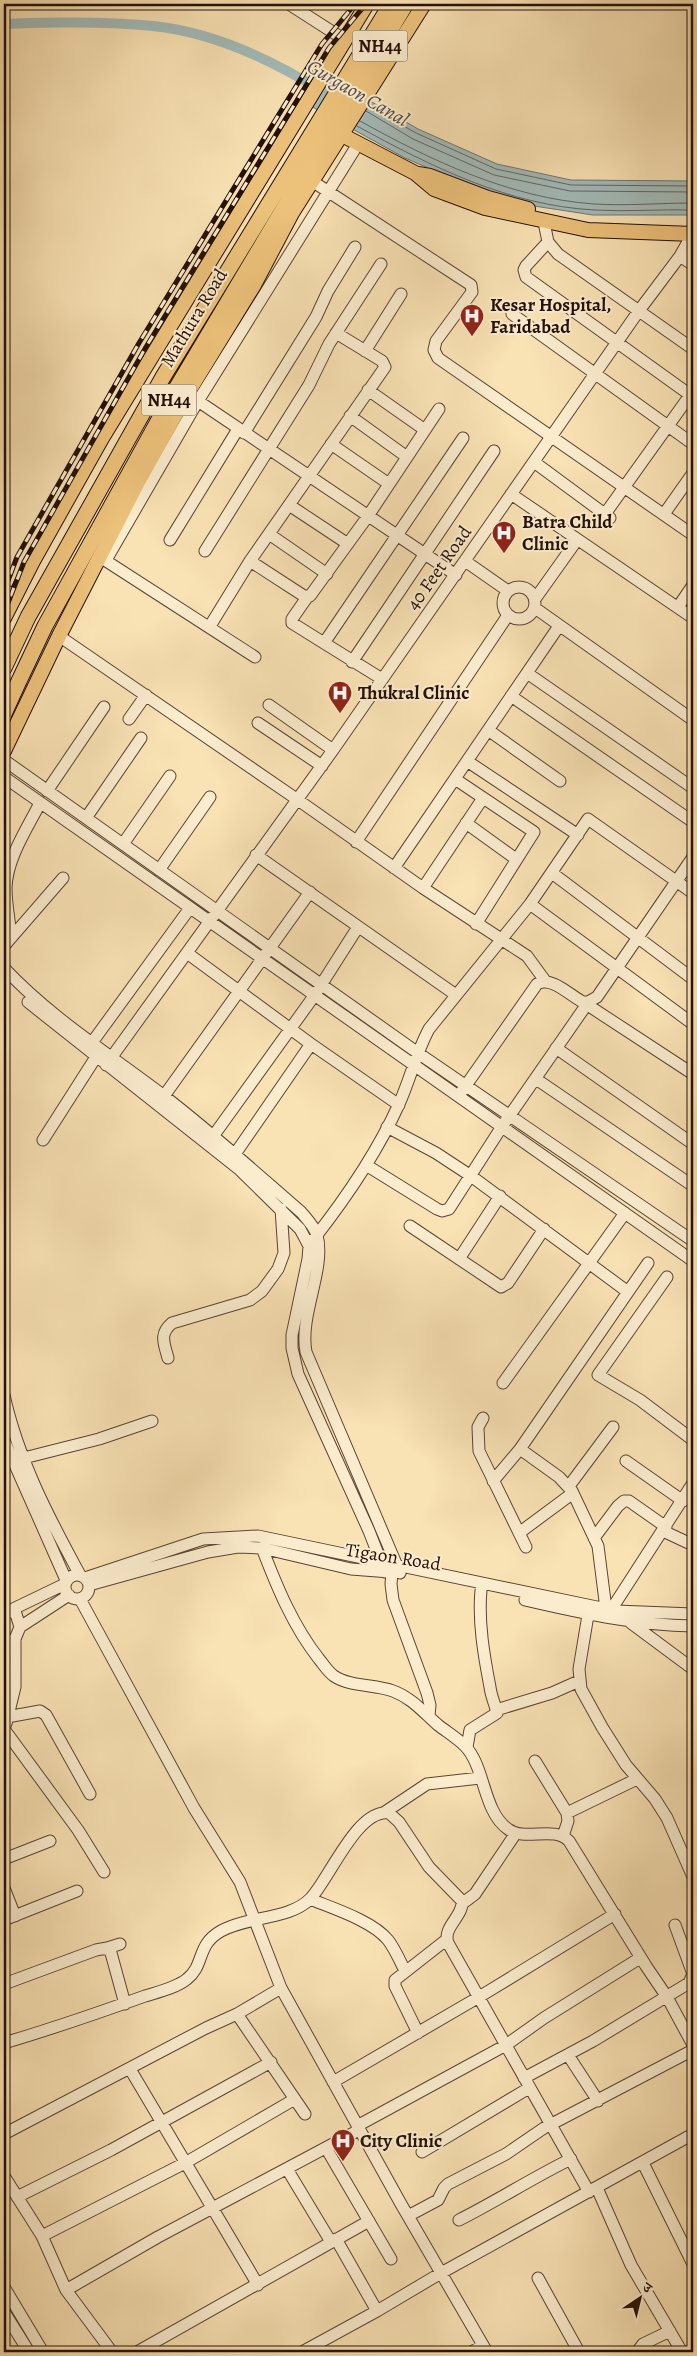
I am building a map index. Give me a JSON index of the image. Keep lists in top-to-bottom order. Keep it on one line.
{"streets":{"highway":["NH44","Mathura Road"],"street":["40 Feet Road","Tigaon Road"]},"water":["Gurgaon Canal"],"places":{"hospital":["Kesar Hospital, Faridabad","Batra Child Clinic","Thukral Clinic","City Clinic"]},"north":"top right"}
